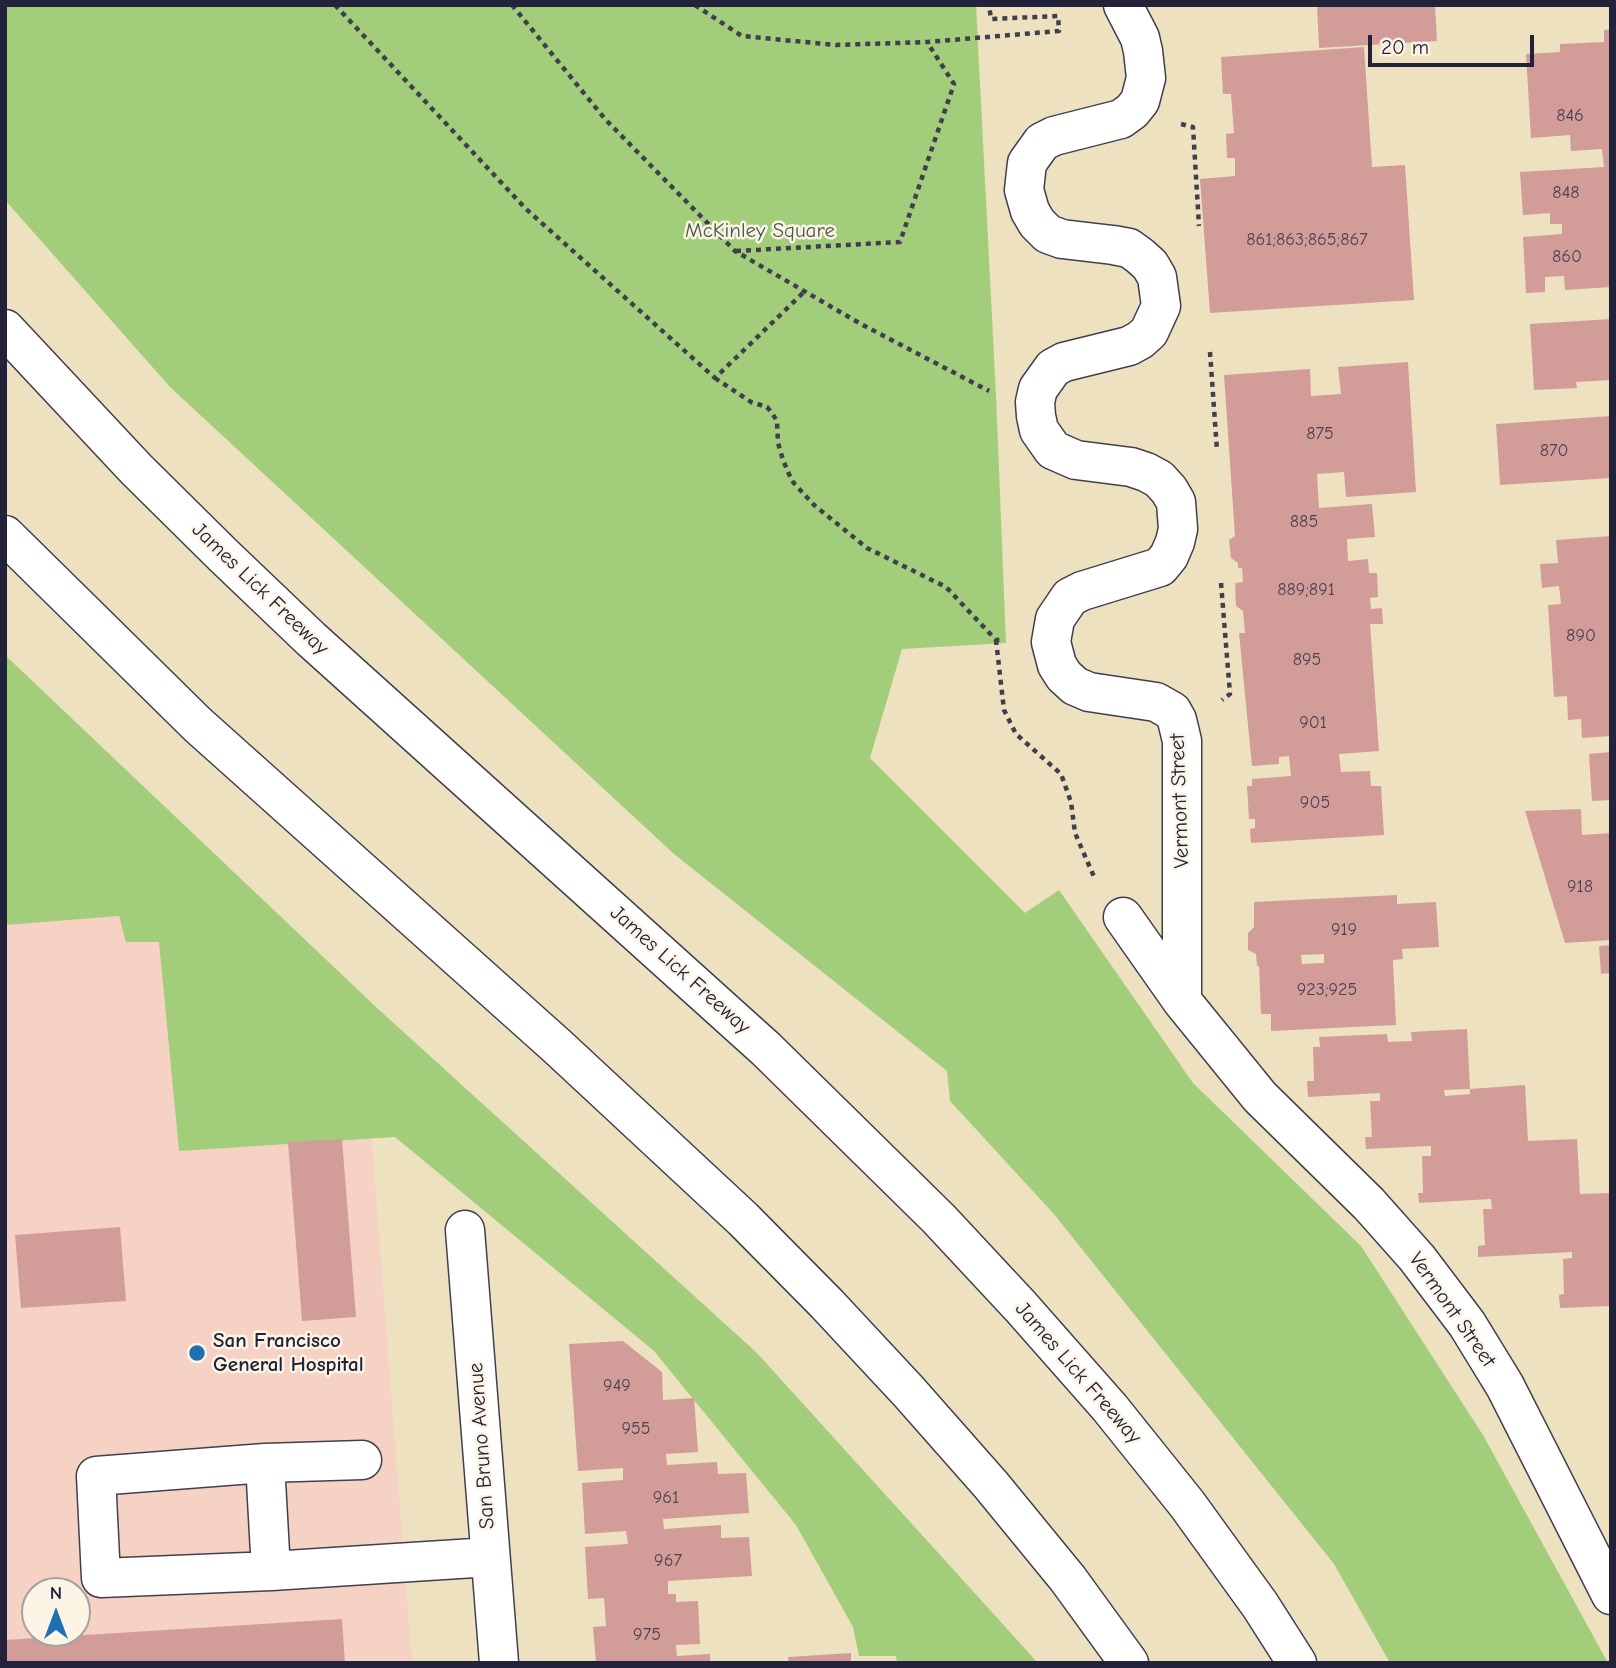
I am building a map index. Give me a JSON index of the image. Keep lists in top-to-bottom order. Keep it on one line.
{"streets":{"main road":["James Lick Freeway","Vermont Street","San Bruno Avenue"]},"parks":["McKinley Square"],"places":["San Francisco General Hospital"],"house_numbers":["846","848","861;863;865;867","860","875","870","885","889;891","890","895","901","905","918","919","923;925","949","955","961","967","975"],"scale_bar":"20 m","north":"top"}
